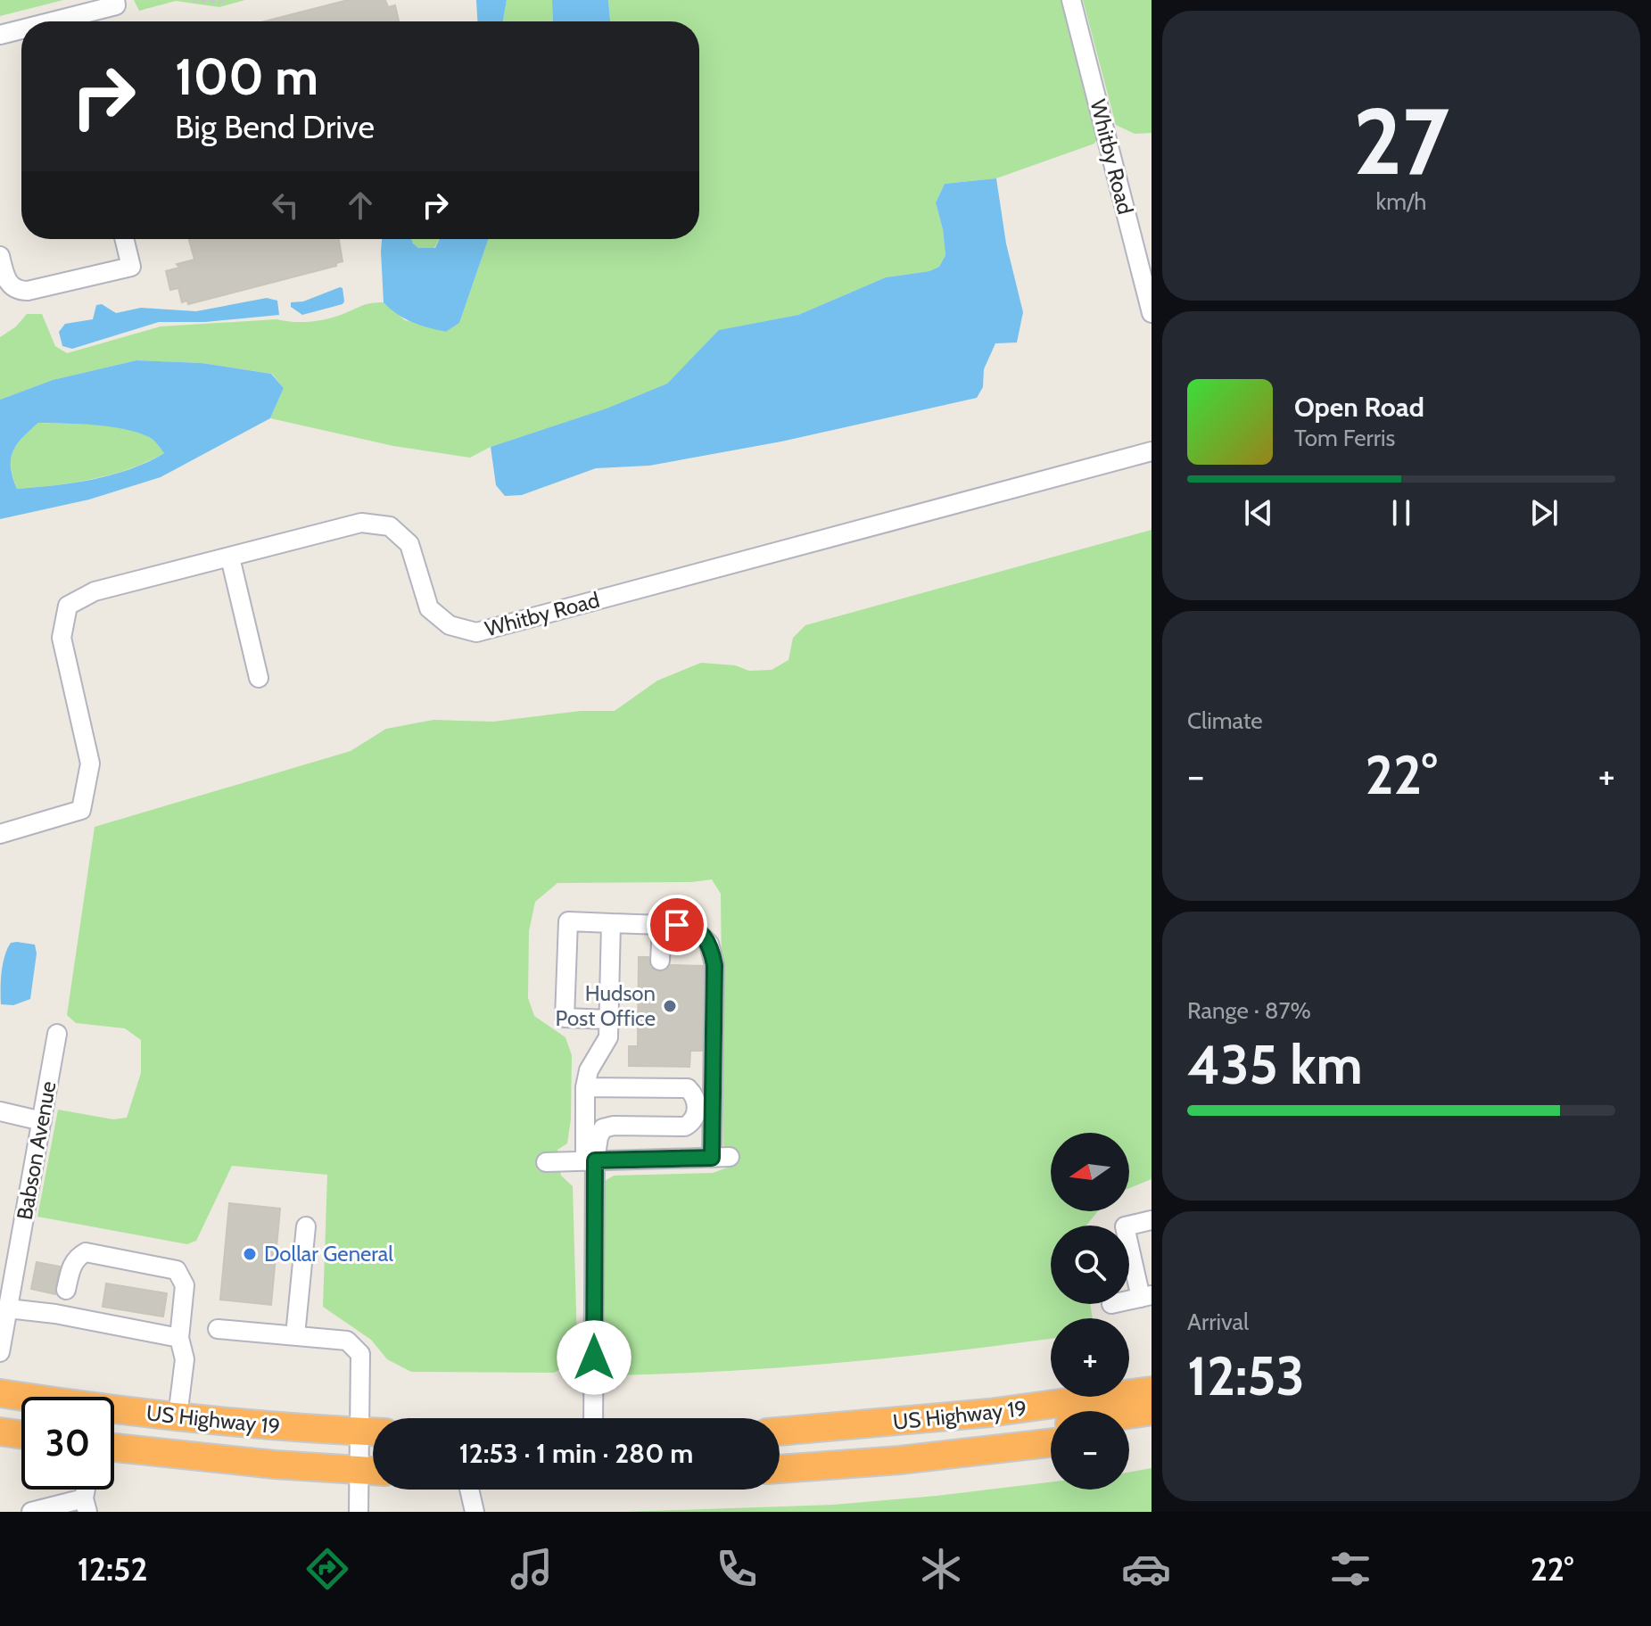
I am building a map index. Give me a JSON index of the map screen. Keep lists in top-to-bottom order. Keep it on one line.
{"streets":{"highway":["US Highway 19"],"street":["Whitby Road","Babson Avenue"]},"places":["Hudson Post Office","Dollar General"],"north":"left","page":{"tile":[["27","km/h"],"Climate",["Range · 87%","435 km"],["Arrival","12:53"]],"turn":["100 m","Big Bend Drive"],"song":["Open Road","Tom Ferris"],"heat":["−","22°","+"],"map_buttons":["+","−"],"limit":"30","trip":"12:53 · 1 min · 280 m","tabs":["12:52","22°"]}}
